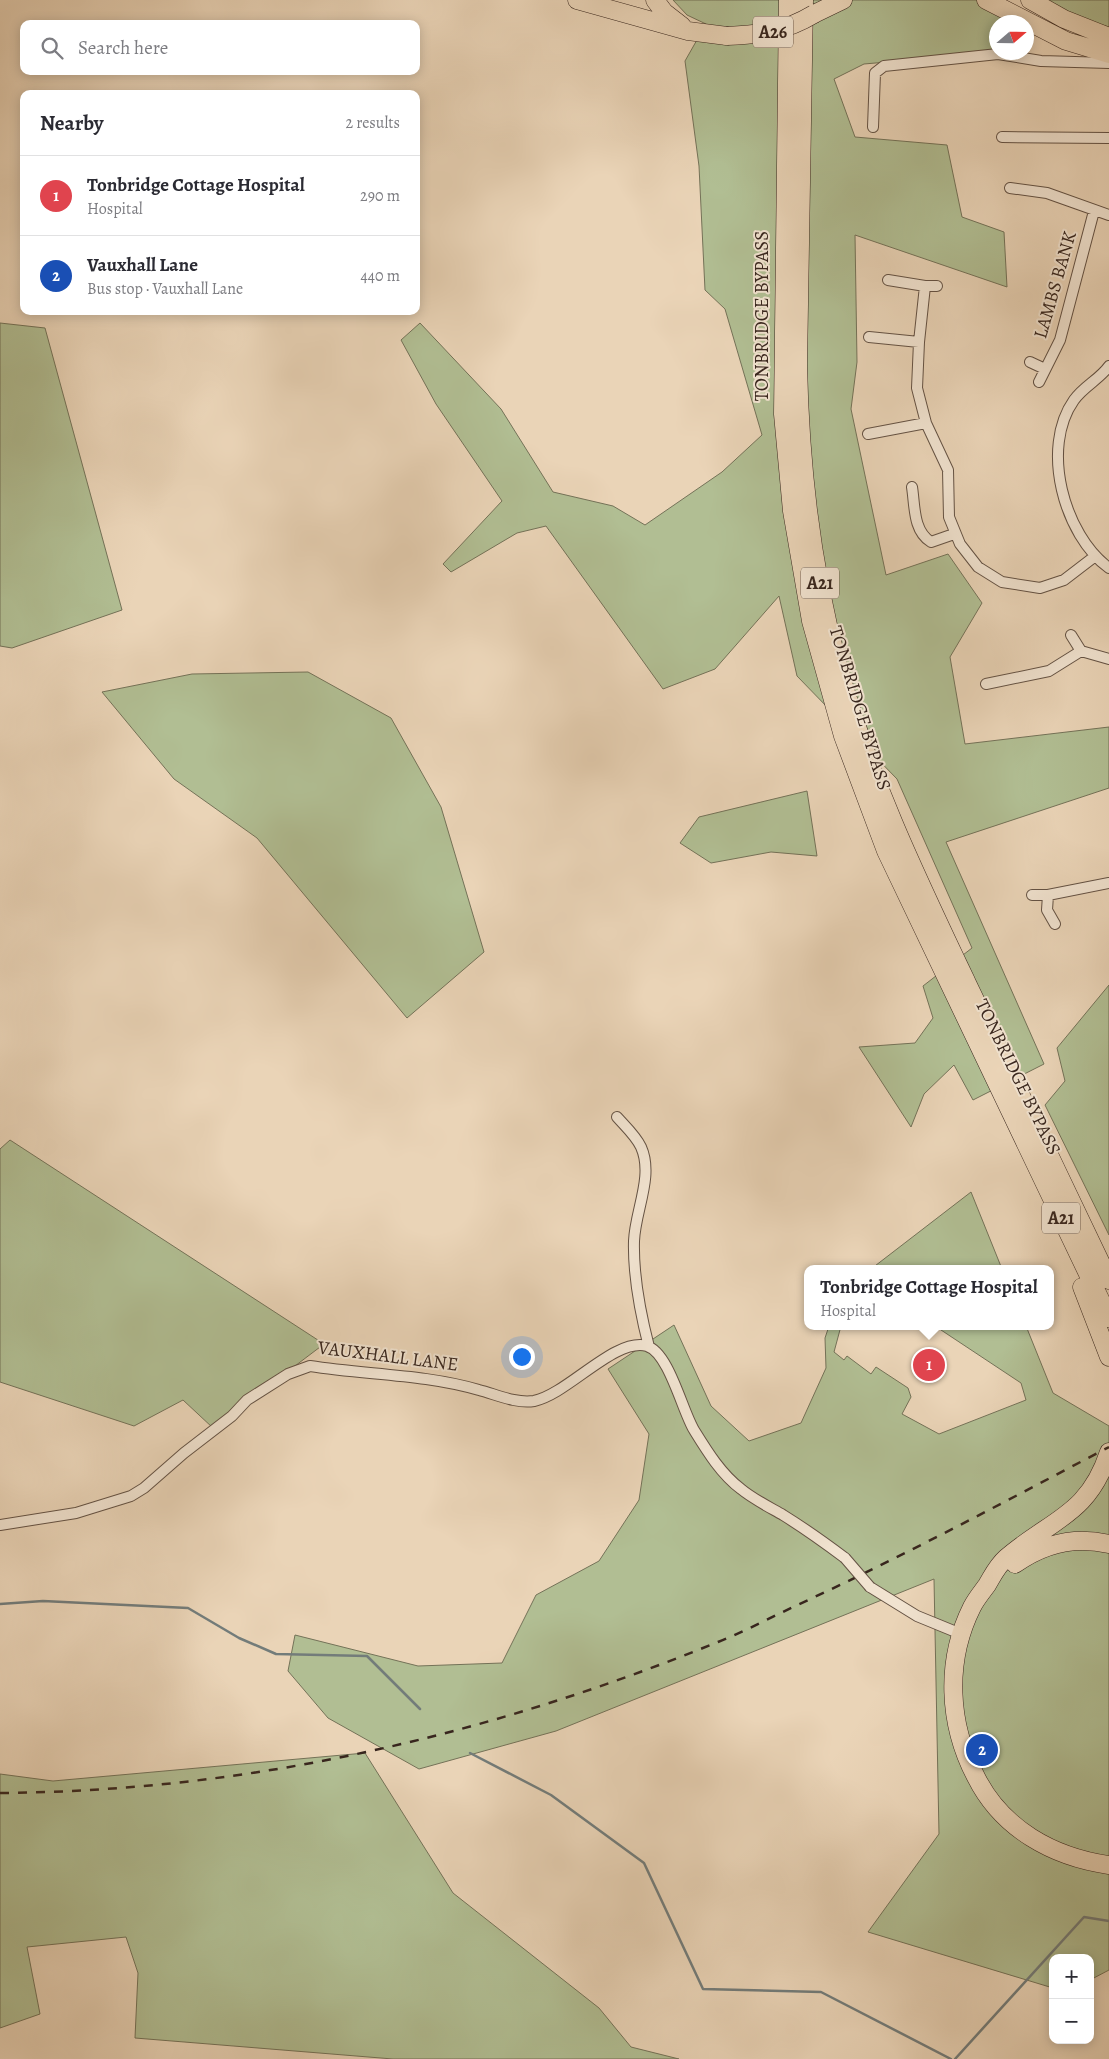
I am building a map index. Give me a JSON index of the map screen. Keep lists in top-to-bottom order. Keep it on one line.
{"streets":{"highway":["A26","TONBRIDGE BYPASS","A21"],"street":["LAMBS BANK","VAUXHALL LANE"]},"crossings":[["A26","TONBRIDGE BYPASS"]],"north":"right","page":{"search":"Search here","heading":["Nearby","2 results"],"list":[{"mark":"1","name":"Tonbridge Cottage Hospital","note":"Hospital","value":"290 m"},{"mark":"2","name":"Vauxhall Lane","note":"Bus stop · Vauxhall Lane","value":"440 m"}],"popup":["Tonbridge Cottage Hospital","Hospital"],"pins":["1","2"],"map_buttons":["+","−"]}}
